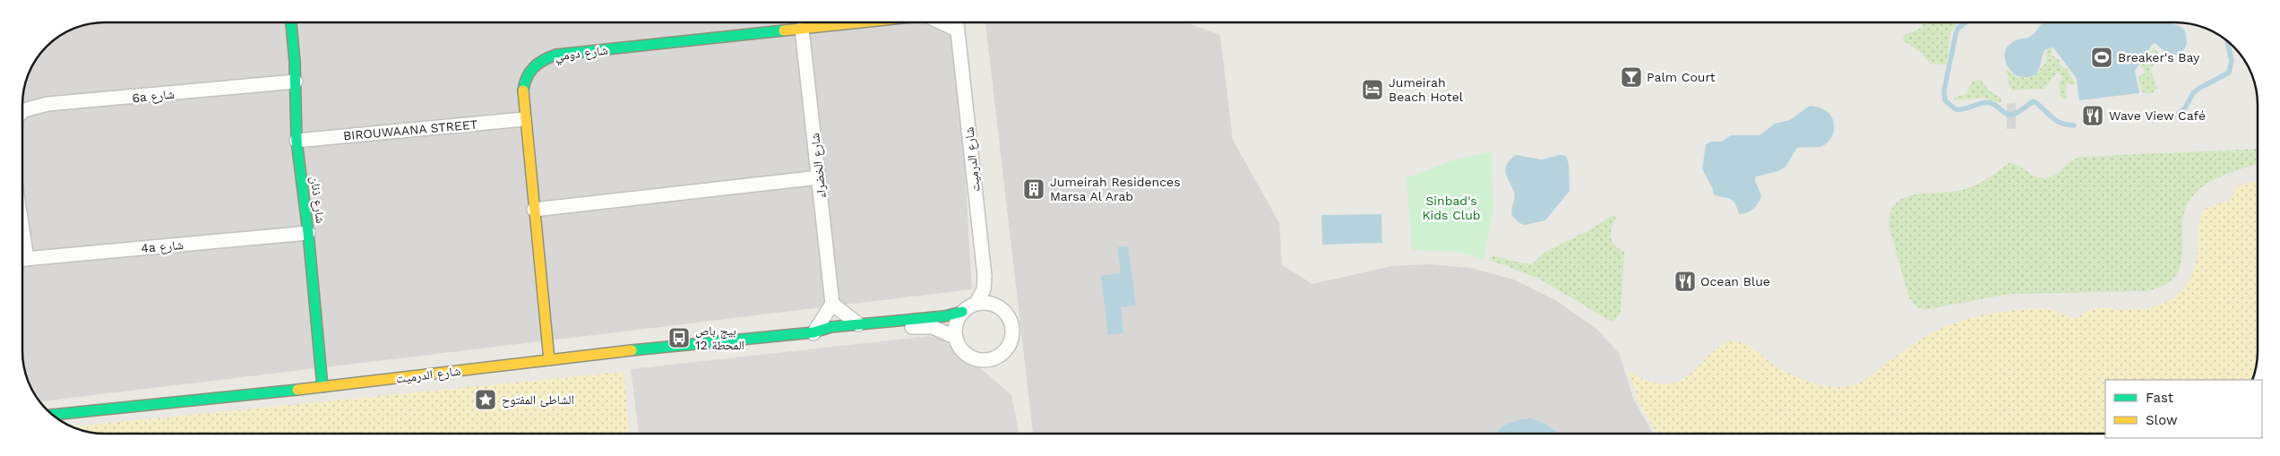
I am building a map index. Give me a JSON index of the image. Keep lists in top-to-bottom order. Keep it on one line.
{"streets":{"street":["شارع دومي","6a شارع","BIROUWAANA STREET","شارع الدرميت","شارع الخضراء","شارع ذنان","4a شارع"]},"crossings":[["شارع دومي","BIROUWAANA STREET"],["شارع دومي","شارع الدرميت"],["شارع دومي","شارع الخضراء"],["6a شارع","شارع ذنان"],["BIROUWAANA STREET","شارع ذنان"],["شارع الدرميت","شارع ذنان"],["شارع ذنان","4a شارع"]],"parks":["Sinbad's Kids Club"],"places":{"sports":["Breaker's Bay"],"bar":["Palm Court"],"hotel":["Jumeirah Beach Hotel"],"restaurant":["Wave View Café","Ocean Blue"],"building":["Jumeirah Residences Marsa Al Arab"],"bus stop":["بيج باص المحطة 12"],"place":["الشاطئ المفتوح"]},"legend":["Fast","Slow"]}
